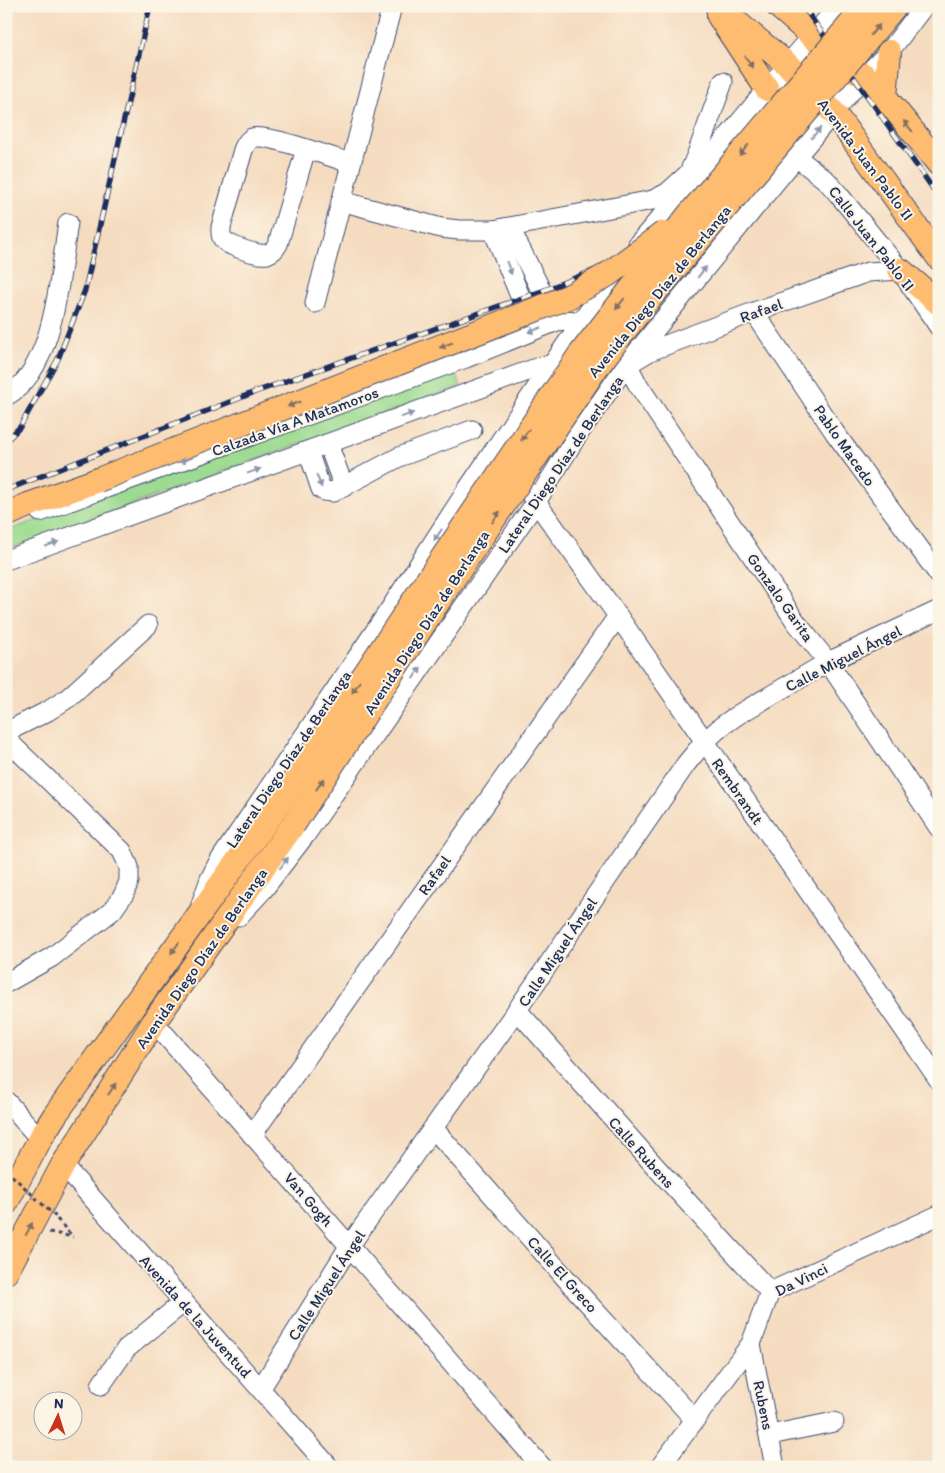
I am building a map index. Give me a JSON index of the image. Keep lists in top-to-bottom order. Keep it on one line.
{"streets":{"main road":["Avenida Juan Pablo II","Avenida Diego Díaz de Berlanga"],"street":["Calle Juan Pablo II","Rafael","Calzada Vía A Matamoros","Pablo Macedo","Lateral Diego Díaz de Berlanga","Gonzalo Garita","Calle Miguel Ángel","Rembrandt","Calle Rubens","Van Gogh","Calle El Greco","Da Vinci","Avenida de la Juventud","Rubens"]},"crossings":[["Avenida Juan Pablo II","Lateral Diego Díaz de Berlanga"],["Calle Juan Pablo II","Rafael"],["Calle Juan Pablo II","Lateral Diego Díaz de Berlanga"],["Avenida Diego Díaz de Berlanga","Lateral Diego Díaz de Berlanga"],["Avenida Diego Díaz de Berlanga","Van Gogh"],["Avenida Diego Díaz de Berlanga","Avenida de la Juventud"],["Rafael","Calzada Vía A Matamoros"],["Rafael","Pablo Macedo"],["Rafael","Lateral Diego Díaz de Berlanga"],["Rafael","Gonzalo Garita"],["Rafael","Rembrandt"],["Rafael","Van Gogh"],["Calzada Vía A Matamoros","Lateral Diego Díaz de Berlanga"],["Calzada Vía A Matamoros","Gonzalo Garita"],["Lateral Diego Díaz de Berlanga","Gonzalo Garita"],["Lateral Diego Díaz de Berlanga","Rembrandt"],["Gonzalo Garita","Calle Miguel Ángel"],["Calle Miguel Ángel","Rembrandt"],["Calle Miguel Ángel","Calle Rubens"],["Calle Miguel Ángel","Van Gogh"],["Calle Miguel Ángel","Calle El Greco"],["Calle Miguel Ángel","Avenida de la Juventud"],["Calle Rubens","Da Vinci"],["Calle El Greco","Da Vinci"],["Da Vinci","Rubens"]],"north":"top"}
